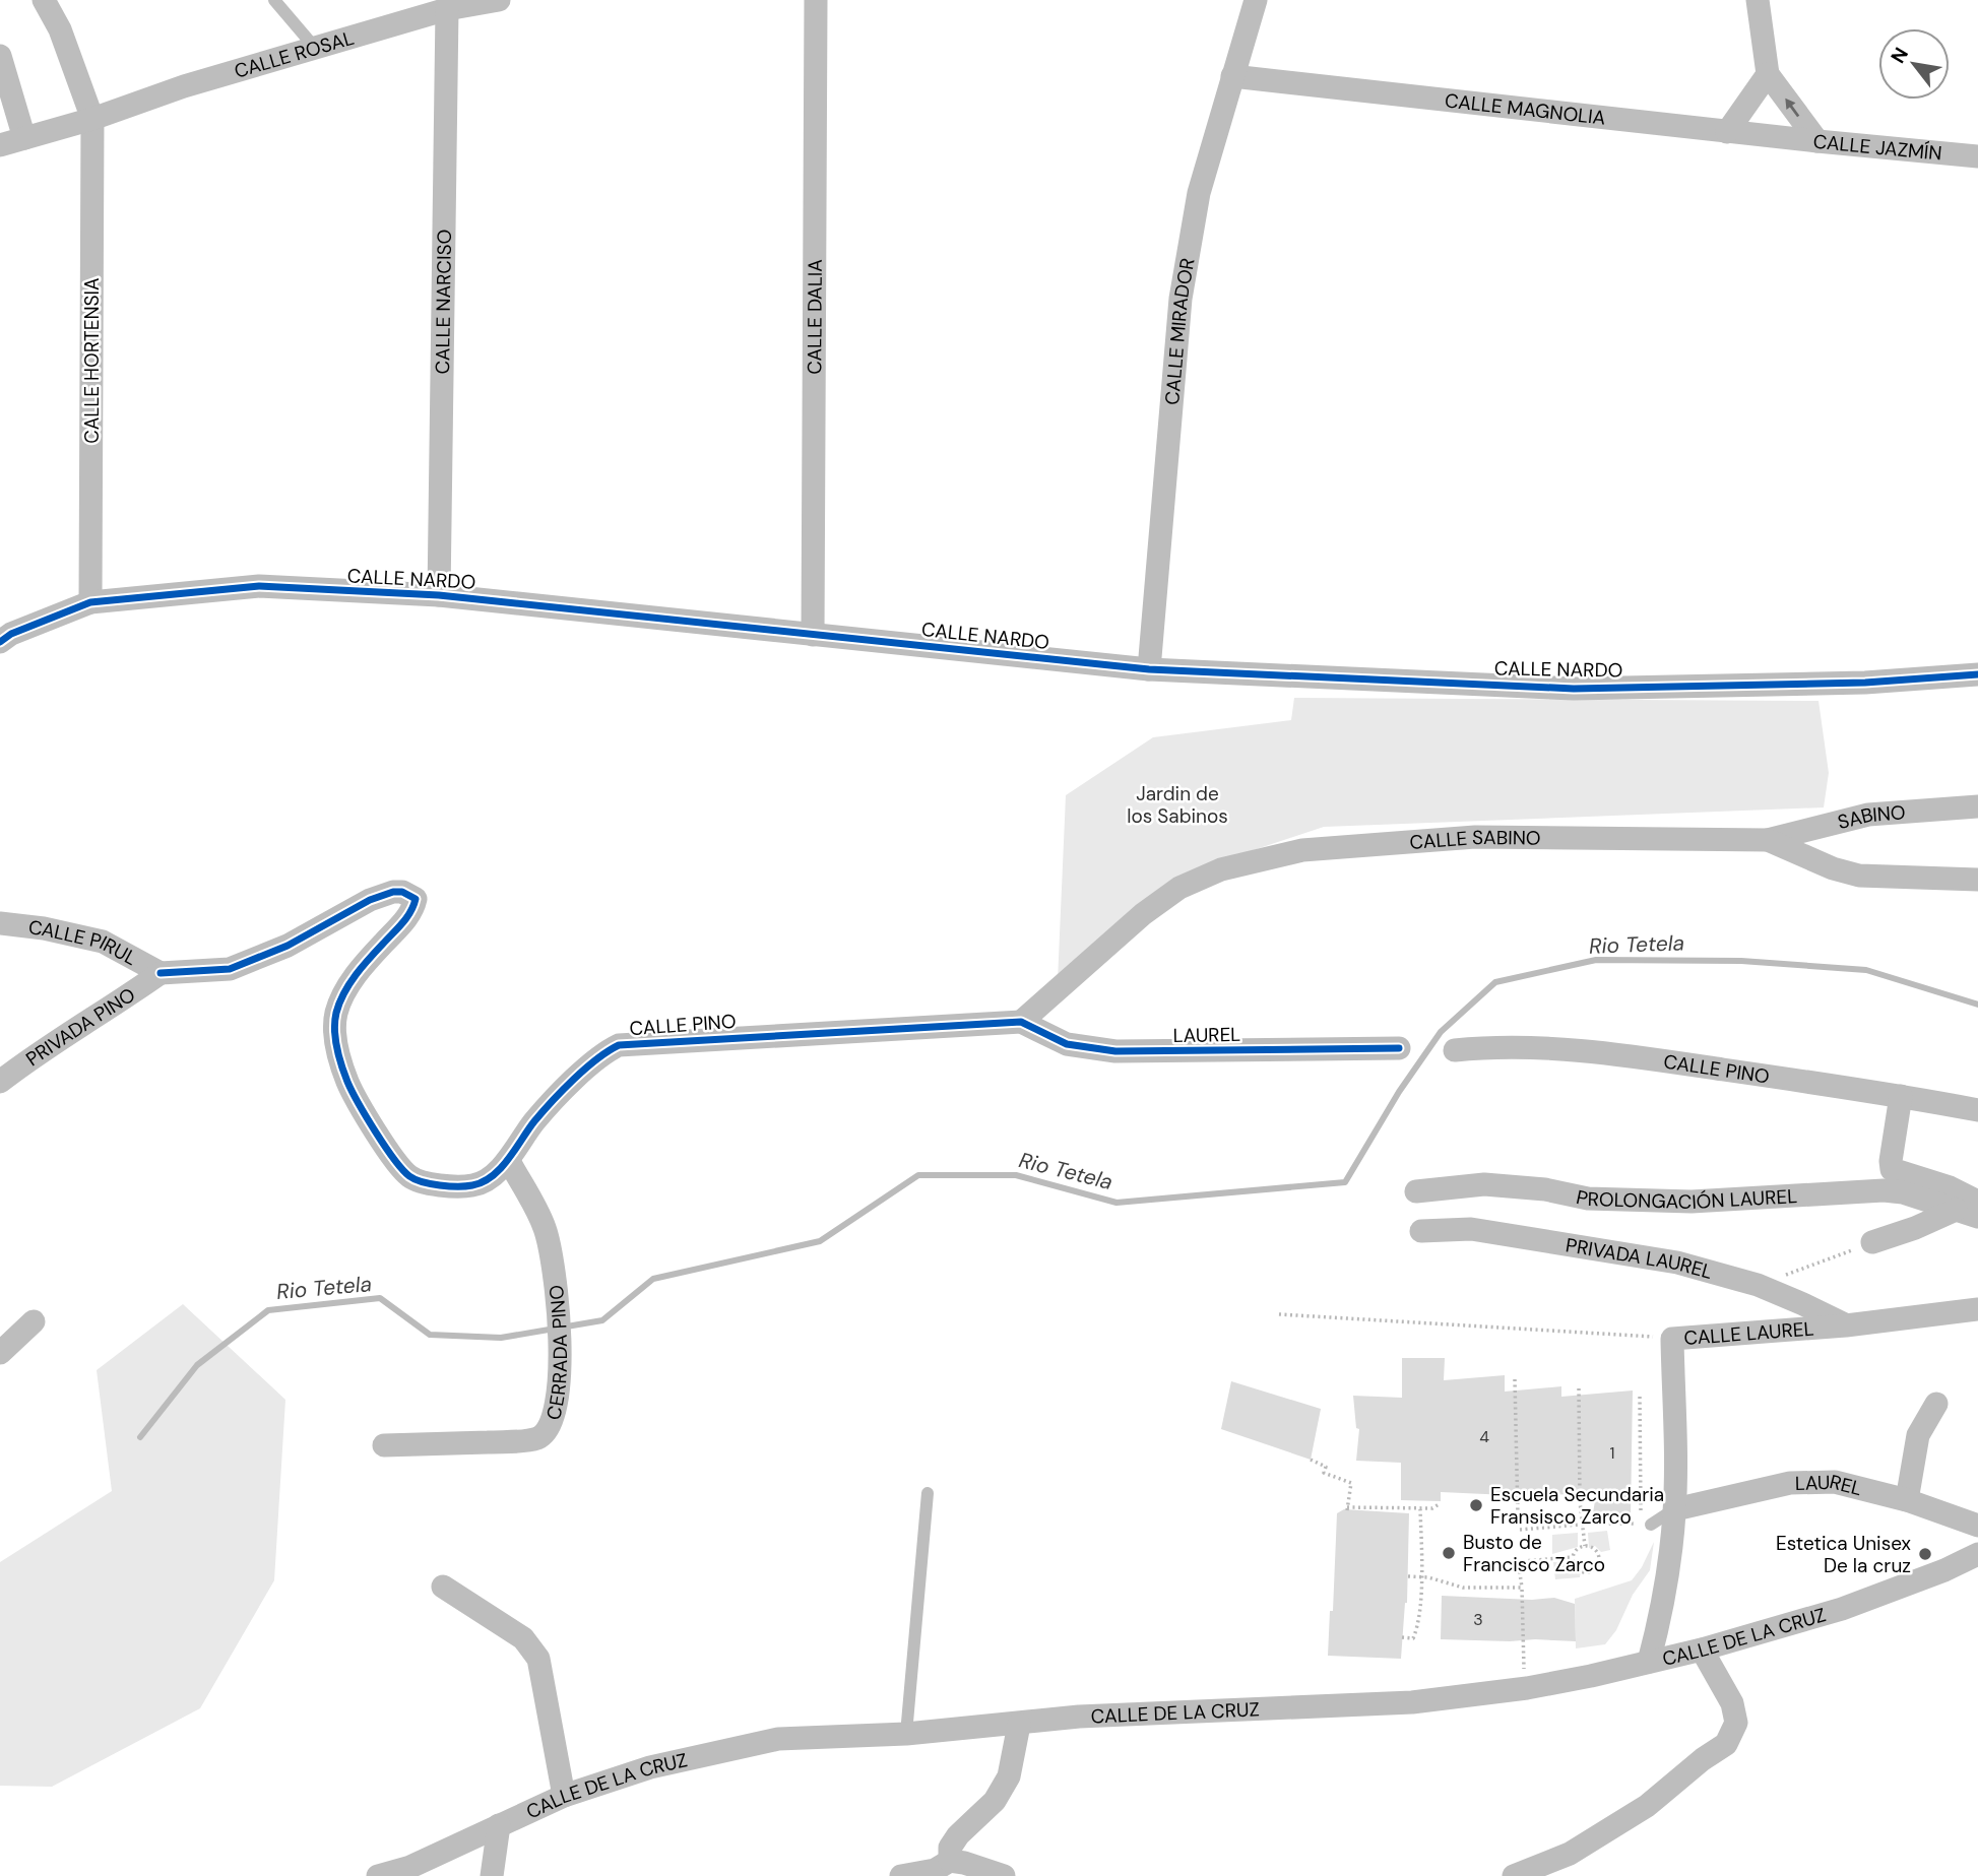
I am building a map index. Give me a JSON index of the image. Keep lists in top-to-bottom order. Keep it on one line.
{"streets":{"street":["CALLE ROSAL","CALLE MAGNOLIA","CALLE JAZMÍN","CALLE NARCISO","CALLE DALIA","CALLE MIRADOR","CALLE HORTENSIA","CALLE NARDO","SABINO","CALLE SABINO","CALLE PIRUL","CALLE PINO","PRIVADA PINO","LAUREL","PROLONGACIÓN LAUREL","PRIVADA LAUREL","CALLE LAUREL","CERRADA PINO","CALLE DE LA CRUZ"]},"crossings":[["CALLE ROSAL","CALLE NARCISO"],["CALLE ROSAL","CALLE HORTENSIA"],["CALLE MAGNOLIA","CALLE JAZMÍN"],["CALLE MAGNOLIA","CALLE MIRADOR"],["CALLE NARCISO","CALLE NARDO"],["CALLE DALIA","CALLE NARDO"],["CALLE MIRADOR","CALLE NARDO"],["CALLE HORTENSIA","CALLE NARDO"],["SABINO","CALLE SABINO"],["CALLE SABINO","CALLE PINO"],["CALLE SABINO","LAUREL"],["CALLE PIRUL","CALLE PINO"],["CALLE PIRUL","PRIVADA PINO"],["CALLE PINO","PRIVADA PINO"],["CALLE PINO","LAUREL"],["CALLE PINO","CERRADA PINO"],["LAUREL","CALLE LAUREL"],["PRIVADA LAUREL","CALLE LAUREL"],["CALLE LAUREL","CALLE DE LA CRUZ"]],"water":["Rio Tetela"],"parks":["Jardin de los Sabinos"],"places":["Escuela Secundaria Fransisco Zarco","Busto de Francisco Zarco","Estetica Unisex De la cruz"],"house_numbers":["4","1","3"],"north":"top left"}
